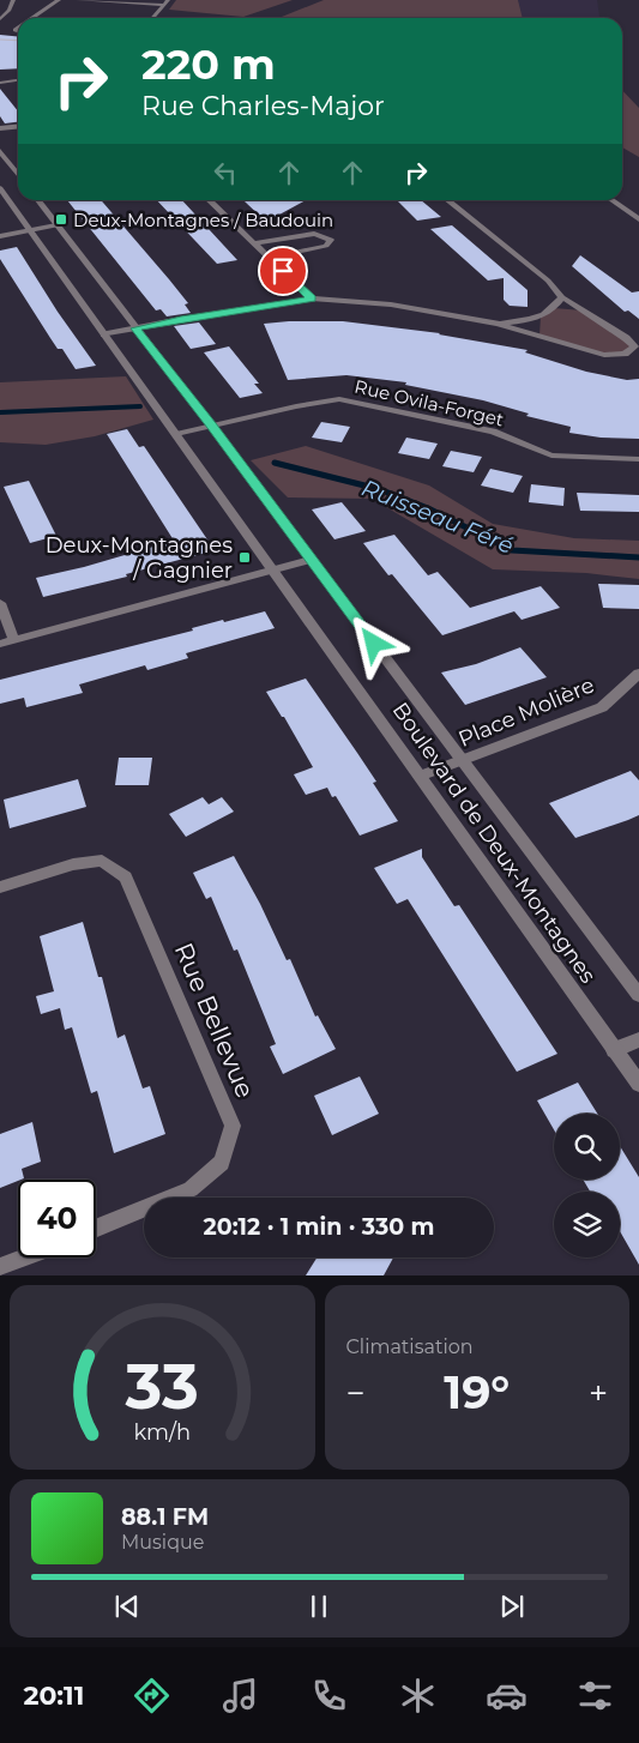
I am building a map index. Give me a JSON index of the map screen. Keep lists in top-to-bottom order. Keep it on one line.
{"streets":{"street":["Rue Ovila-Forget","Place Molière","Boulevard de Deux-Montagnes","Rue Bellevue"]},"crossings":[["Rue Ovila-Forget","Boulevard de Deux-Montagnes"],["Place Molière","Boulevard de Deux-Montagnes"]],"water":["Ruisseau Féré"],"places":{"transit":["Deux-Montagnes / Baudouin","Deux-Montagnes / Gagnier"]},"page":{"turn":["220 m","Rue Charles-Major"],"limit":"40","trip":"20:12 · 1 min · 330 m","tile":"Climatisation","heat":["−","19°","+"],"song":["88.1 FM","Musique"],"tabs":"20:11","gauge":["33","km/h"]}}
